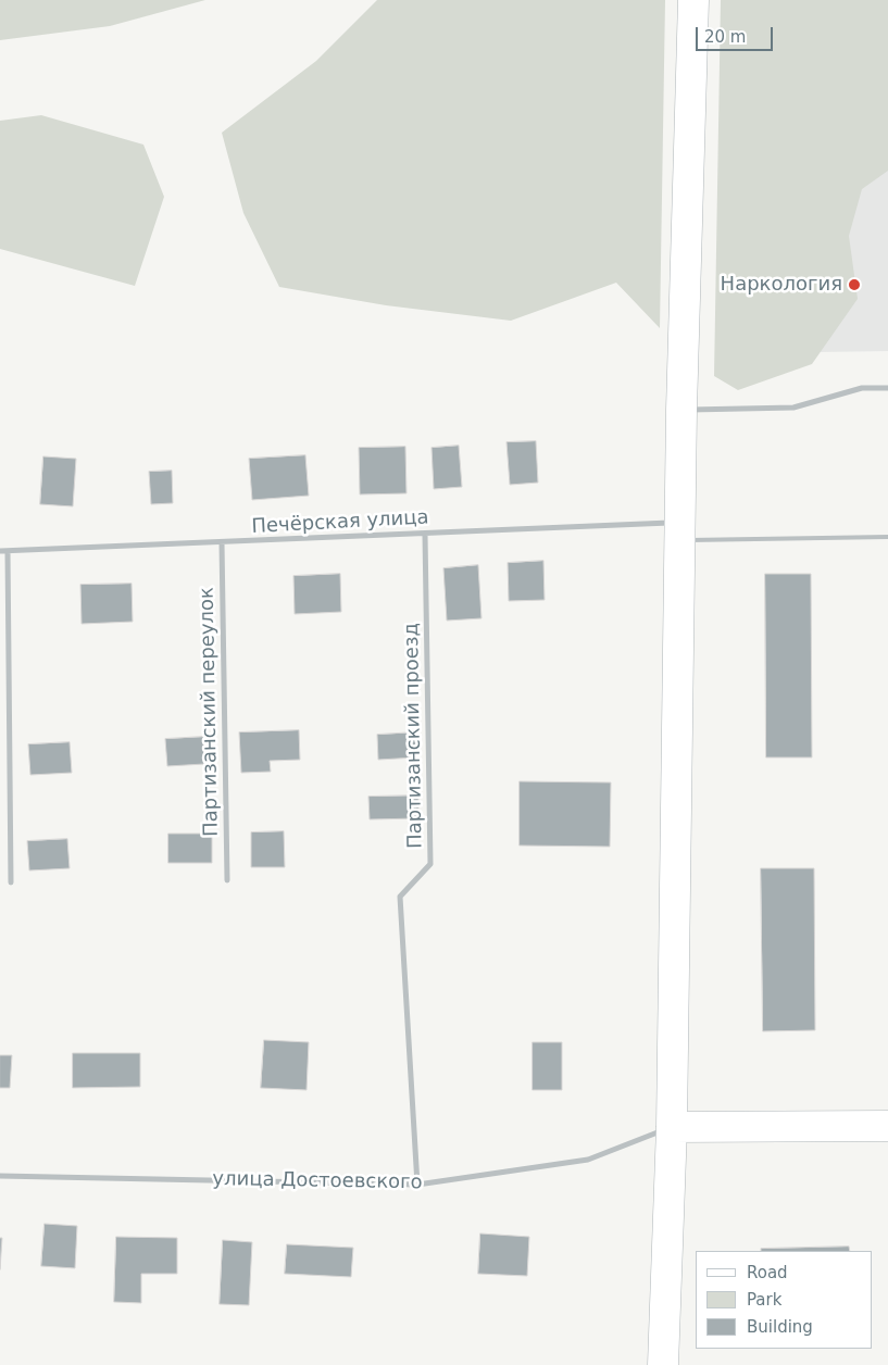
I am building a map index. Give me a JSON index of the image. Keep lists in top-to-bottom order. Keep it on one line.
{"streets":{"main road":["улица Достоевского"],"street":["Печёрская улица","Партизанский переулок","Партизанский проезд"]},"crossings":[["Печёрская улица","Партизанский переулок"],["Печёрская улица","Партизанский проезд"],["Партизанский проезд","улица Достоевского"]],"places":["Наркология"],"legend":["Road","Park","Building"],"scale_bar":"20 m"}
